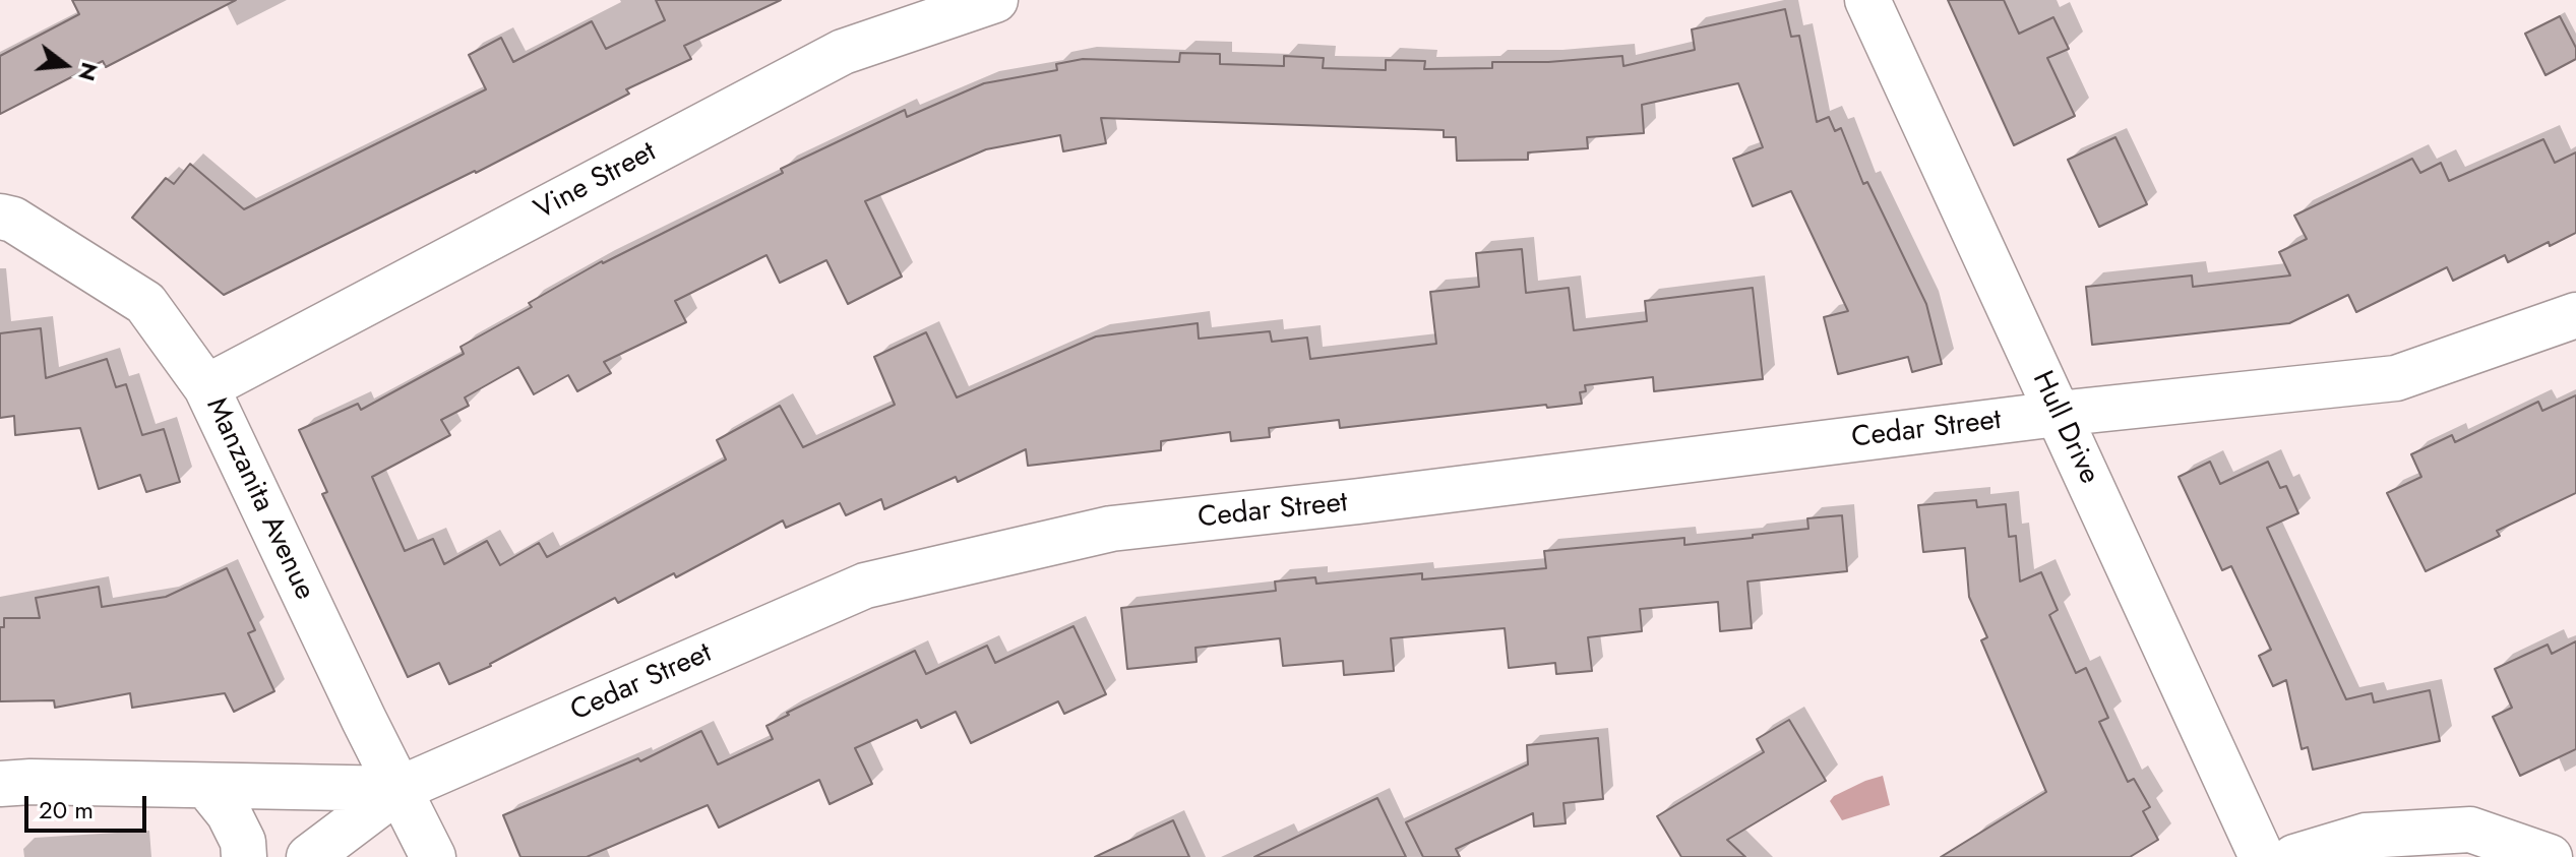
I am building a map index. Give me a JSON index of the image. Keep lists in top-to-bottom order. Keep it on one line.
{"streets":{"street":["Vine Street","Hull Drive","Cedar Street","Manzanita Avenue"]},"crossings":[["Vine Street","Manzanita Avenue"],["Hull Drive","Cedar Street"],["Cedar Street","Manzanita Avenue"]],"scale_bar":"20 m","north":"right"}
